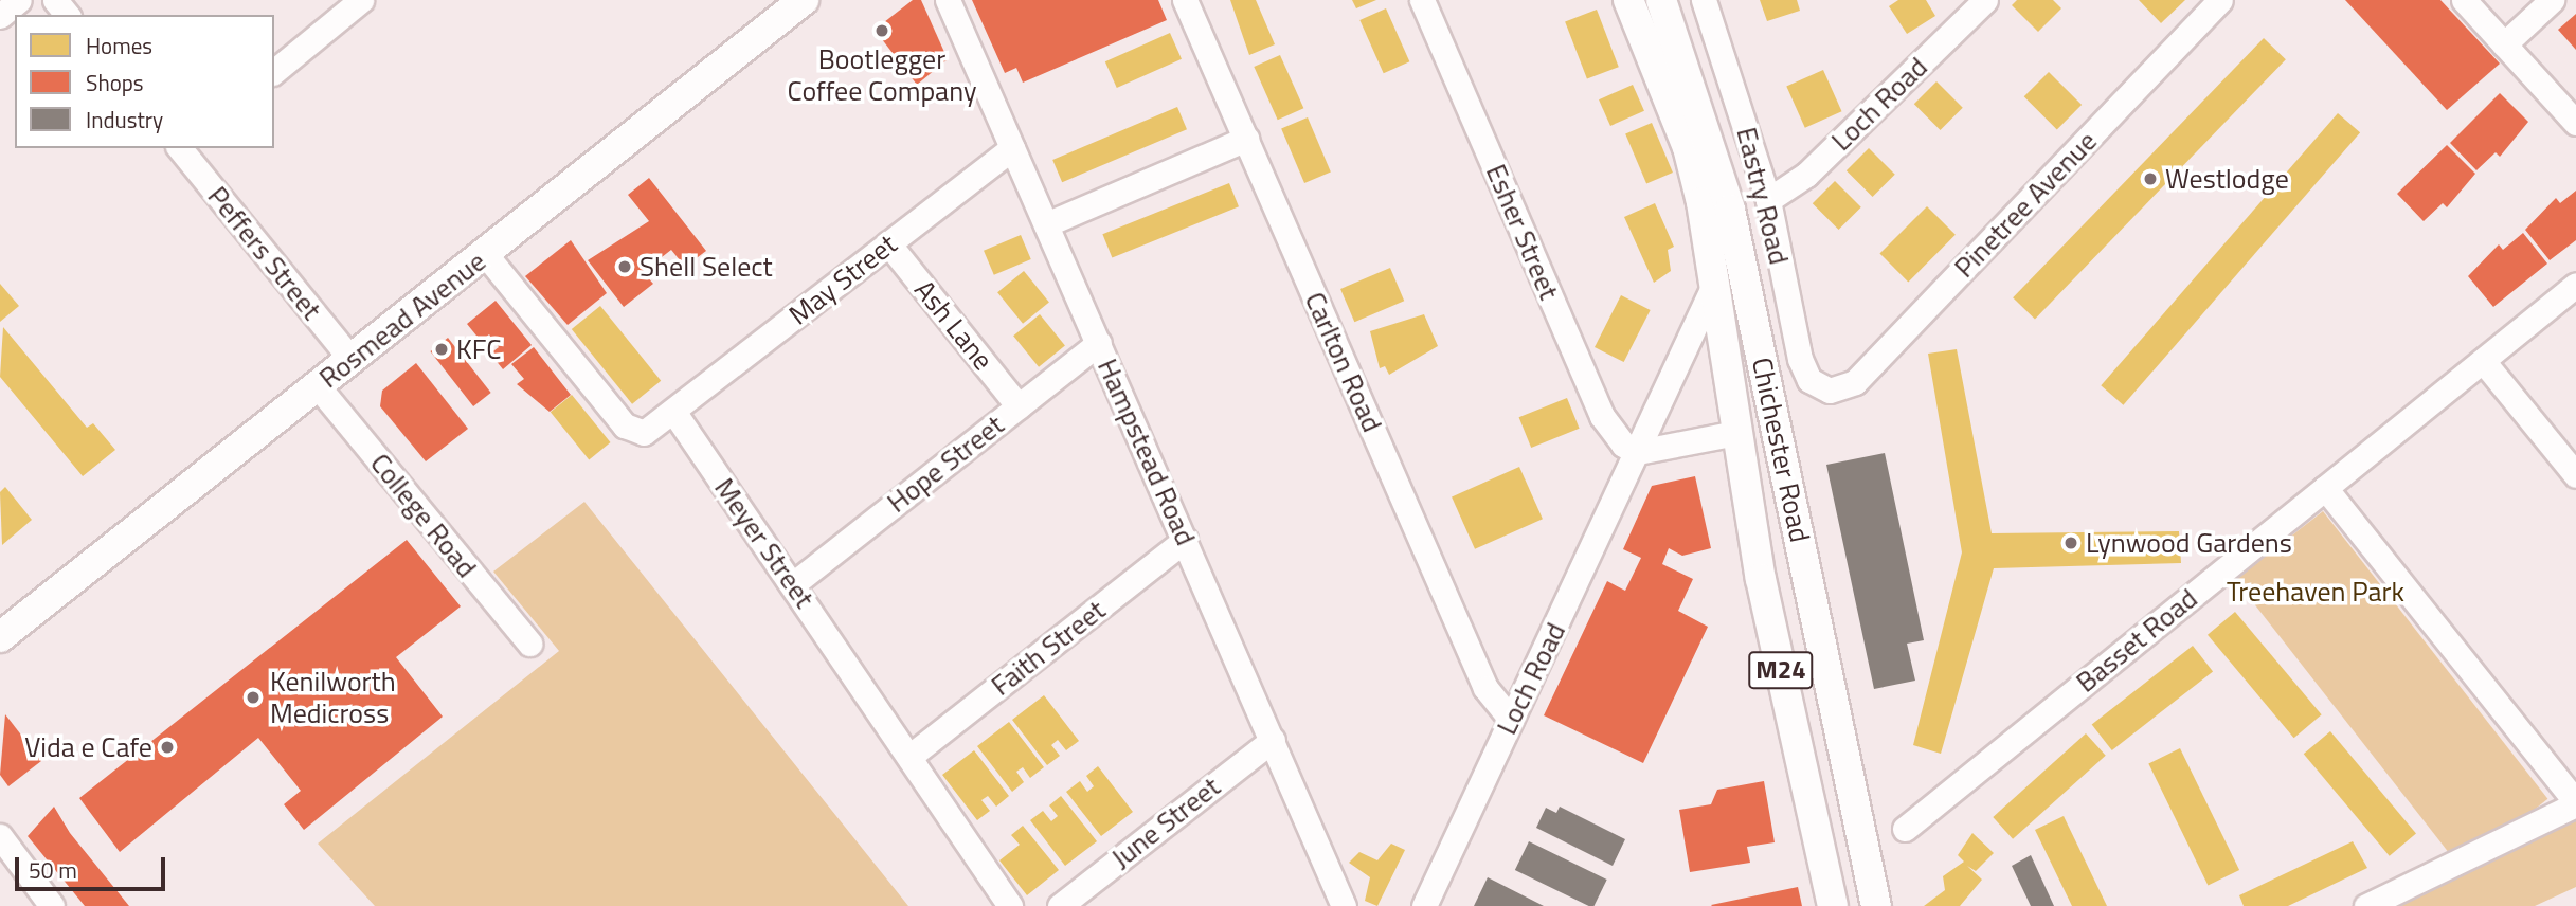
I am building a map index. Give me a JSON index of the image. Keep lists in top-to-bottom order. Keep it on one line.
{"streets":{"main road":["Rosmead Avenue","Chichester Road","M24"],"street":["Loch Road","Eastry Road","Pinetree Avenue","Esher Street","Peffers Street","May Street","Ash Lane","Carlton Road","Hampstead Road","Hope Street","College Road","Meyer Street","Basset Road","Faith Street","June Street"]},"crossings":[["Loch Road","Eastry Road"],["Loch Road","Esher Street"],["Loch Road","Carlton Road"],["Loch Road","Chichester Road"],["Eastry Road","Pinetree Avenue"],["Peffers Street","Rosmead Avenue"],["May Street","Ash Lane"],["May Street","Hampstead Road"],["May Street","Meyer Street"],["Rosmead Avenue","College Road"],["Ash Lane","Hope Street"],["Hampstead Road","Hope Street"],["Hampstead Road","Faith Street"],["Hampstead Road","June Street"],["Hope Street","Meyer Street"],["Meyer Street","Faith Street"]],"parks":["Treehaven Park"],"places":["Bootlegger Coffee Company","Westlodge","Shell Select","KFC","Lynwood Gardens","Kenilworth Medicross","Vida e Cafe"],"legend":["Homes","Shops","Industry"],"scale_bar":"50 m"}
